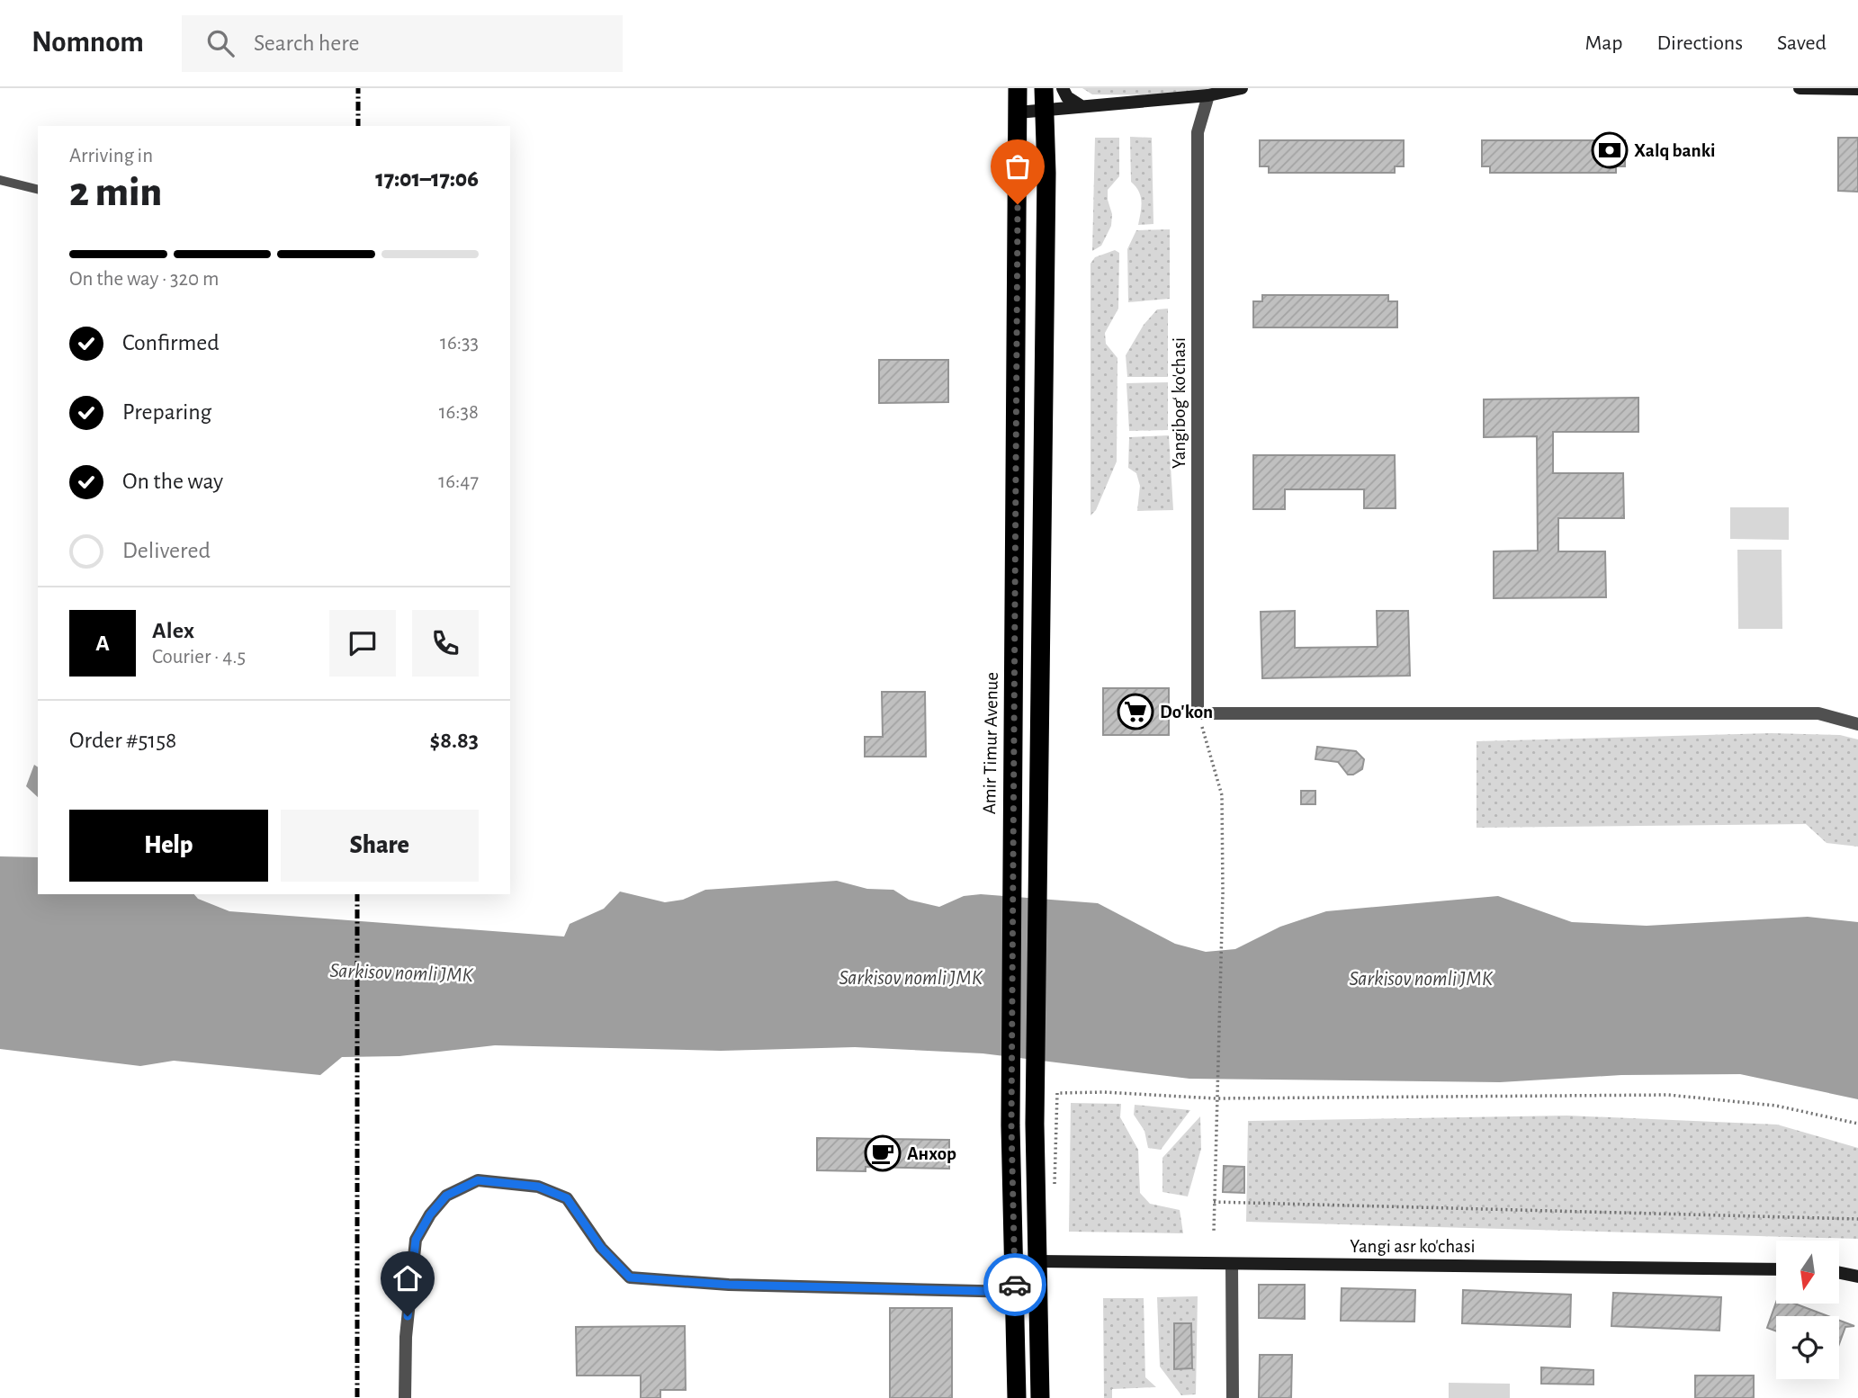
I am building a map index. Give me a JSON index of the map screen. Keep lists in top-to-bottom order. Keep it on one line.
{"streets":{"highway":["Amir Timur Avenue"],"street":["Yangibog‘ ko'chasi","Yangi asr ko'chasi"]},"water":["Sarkisov nomli JMK"],"places":{"bank":["Xalq banki"],"supermarket":["Do'kon"],"cafe":["Анхор"]},"north":"bottom","page":{"header":"Nomnom","search":"Search here","nav":["Map","Directions","Saved"],"heading":["2 min","Arriving in","17:01–17:06"],"panel":["Alex","Courier · 4.5","Order #5158","$8.83"],"bar":"On the way · 320 m","list":[["Confirmed","16:33"],["Preparing","16:38"],["On the way","16:47"],"Delivered"],"round":"A","buttons":["Help","Share"]}}
